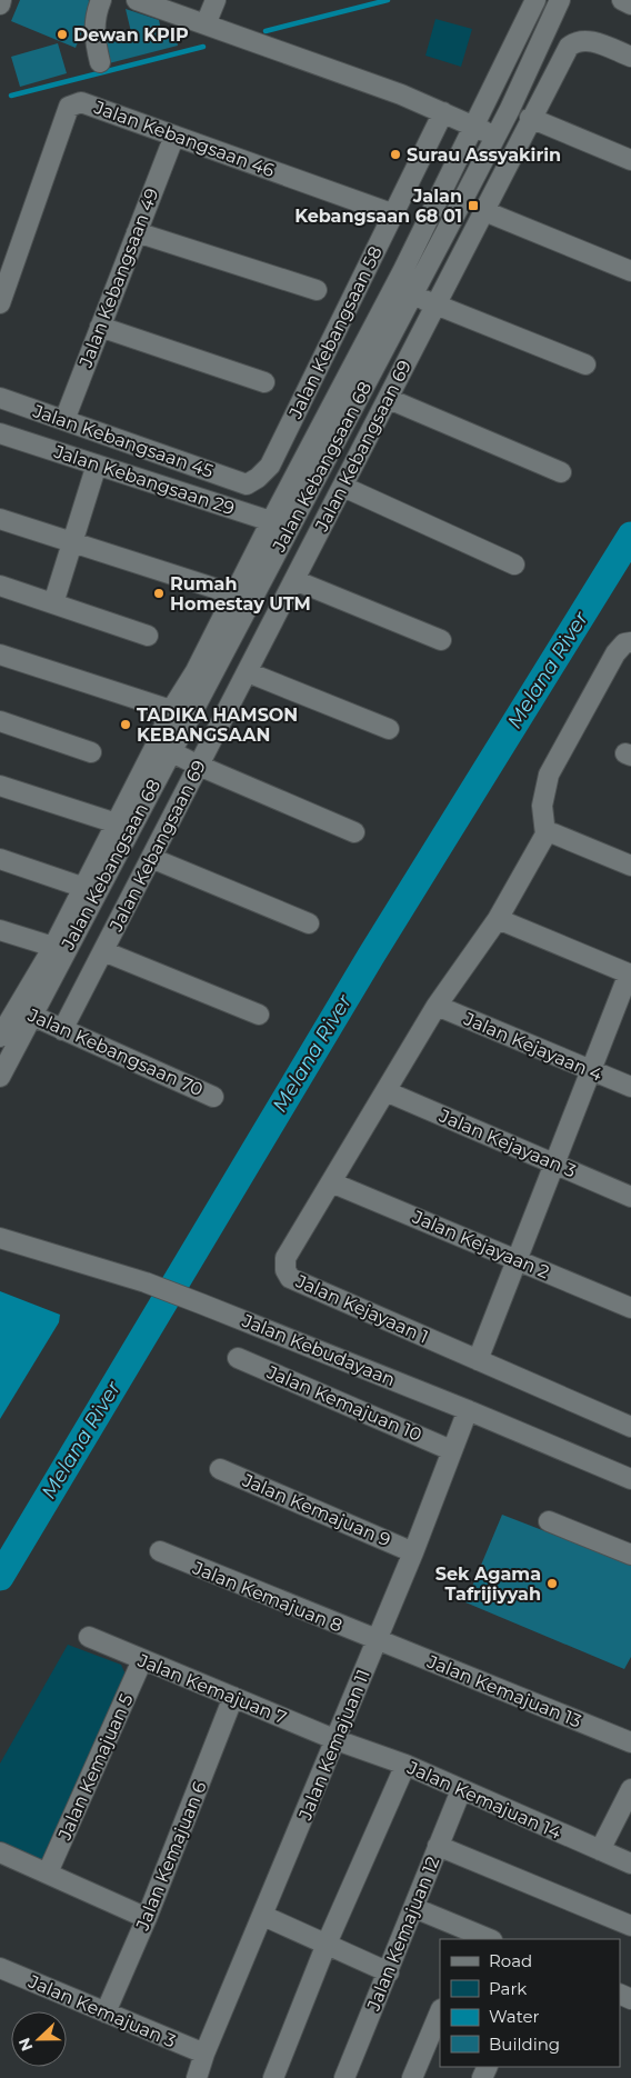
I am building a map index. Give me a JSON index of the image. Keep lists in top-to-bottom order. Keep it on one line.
{"streets":{"street":["Jalan Kebangsaan 46","Jalan Kebangsaan 49","Jalan Kebangsaan 58","Jalan Kebangsaan 45","Jalan Kebangsaan 69","Jalan Kebangsaan 68","Jalan Kebangsaan 29","Jalan Kejayaan 4","Jalan Kebangsaan 70","Jalan Kejayaan 3","Jalan Kejayaan 2","Jalan Kejayaan 1","Jalan Kebudayaan","Jalan Kemajuan 10","Jalan Kemajuan 9","Jalan Kemajuan 8","Jalan Kemajuan 7","Jalan Kemajuan 13","Jalan Kemajuan 11","Jalan Kemajuan 5","Jalan Kemajuan 14","Jalan Kemajuan 6","Jalan Kemajuan 12","Jalan Kemajuan 3"]},"crossings":[["Jalan Kebangsaan 46","Jalan Kebangsaan 49"],["Jalan Kebangsaan 46","Jalan Kebangsaan 58"],["Jalan Kebangsaan 49","Jalan Kebangsaan 45"],["Jalan Kebangsaan 58","Jalan Kebangsaan 45"],["Jalan Kebangsaan 69","Jalan Kebangsaan 70"],["Jalan Kebangsaan 68","Jalan Kebangsaan 29"],["Jalan Kebangsaan 68","Jalan Kebangsaan 70"],["Jalan Kejayaan 4","Jalan Kejayaan 1"],["Jalan Kejayaan 3","Jalan Kejayaan 1"],["Jalan Kejayaan 2","Jalan Kejayaan 1"],["Jalan Kebudayaan","Jalan Kemajuan 11"],["Jalan Kemajuan 10","Jalan Kemajuan 11"],["Jalan Kemajuan 9","Jalan Kemajuan 11"],["Jalan Kemajuan 8","Jalan Kemajuan 13"],["Jalan Kemajuan 8","Jalan Kemajuan 11"],["Jalan Kemajuan 7","Jalan Kemajuan 11"],["Jalan Kemajuan 7","Jalan Kemajuan 5"],["Jalan Kemajuan 7","Jalan Kemajuan 14"],["Jalan Kemajuan 7","Jalan Kemajuan 6"],["Jalan Kemajuan 13","Jalan Kemajuan 11"],["Jalan Kemajuan 11","Jalan Kemajuan 14"],["Jalan Kemajuan 11","Jalan Kemajuan 3"],["Jalan Kemajuan 14","Jalan Kemajuan 12"],["Jalan Kemajuan 6","Jalan Kemajuan 3"]],"water":["Melana River"],"places":{"other":["Dewan KPIP","Surau Assyakirin","Rumah Homestay UTM","TADIKA HAMSON KEBANGSAAN","Sek Agama Tafrijiyyah"],"transit":["Jalan Kebangsaan 68 01"]},"legend":["Road","Park","Water","Building"],"north":"left"}
